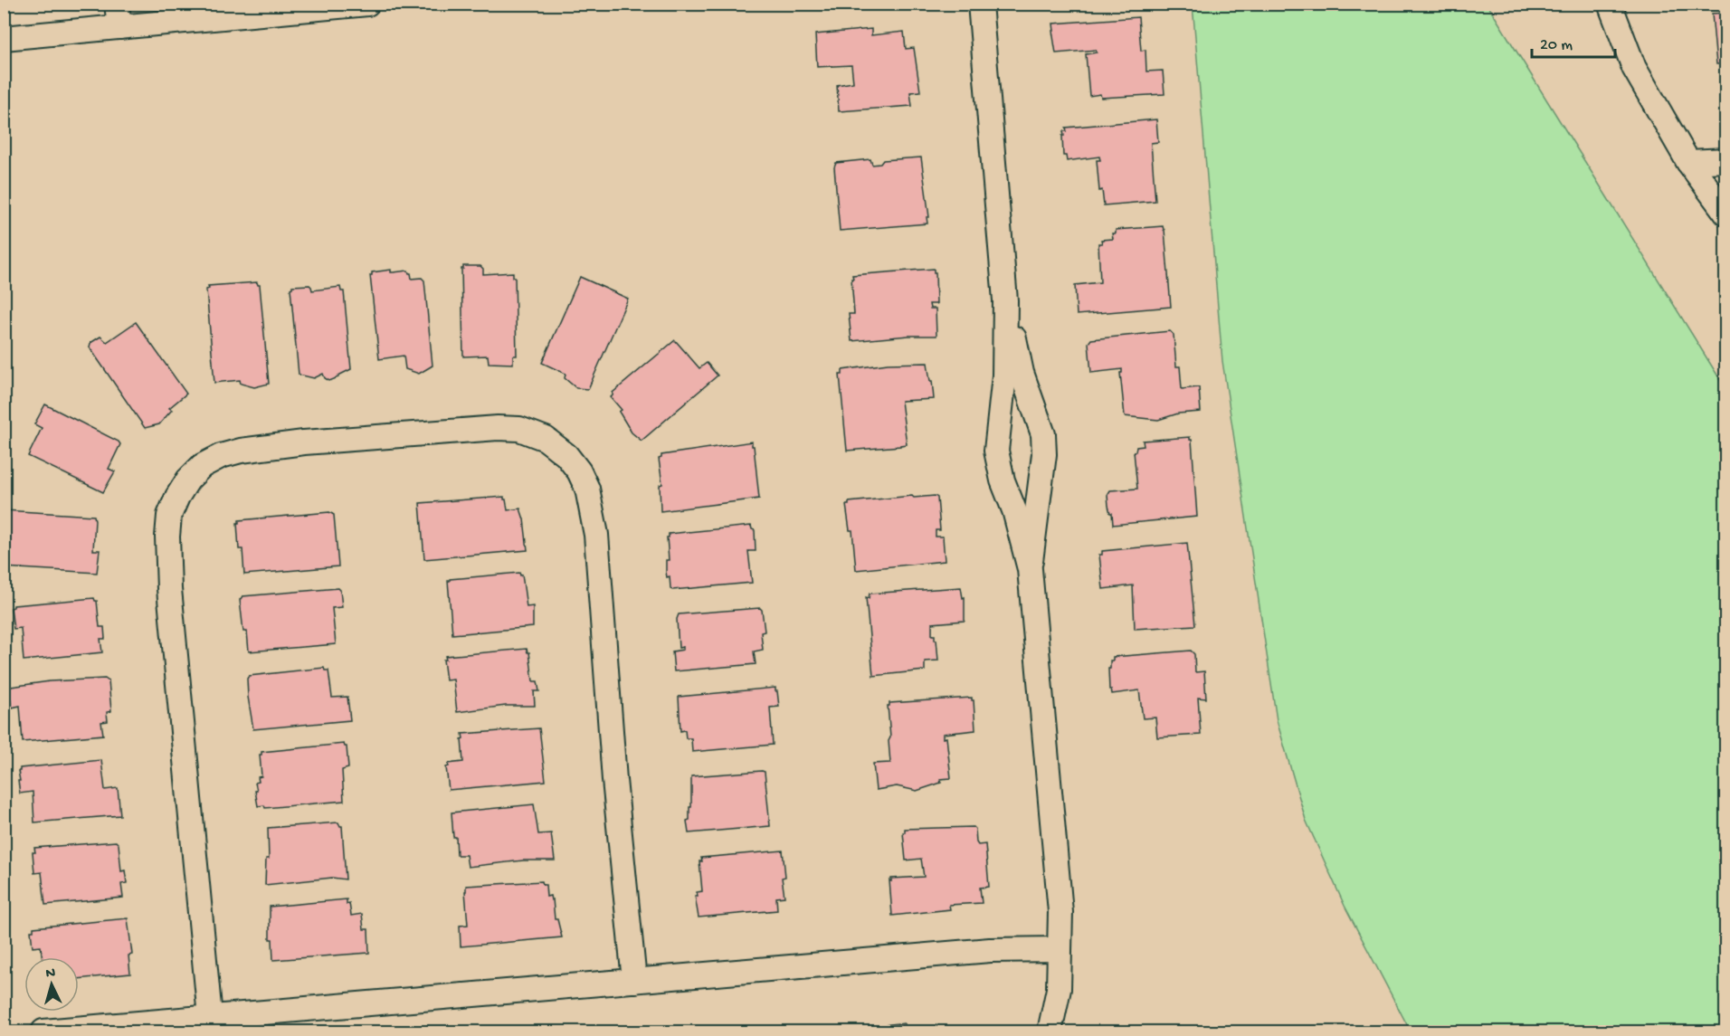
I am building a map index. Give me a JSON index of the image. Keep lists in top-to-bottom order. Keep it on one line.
{"scale_bar":"20 m","north":"top"}
